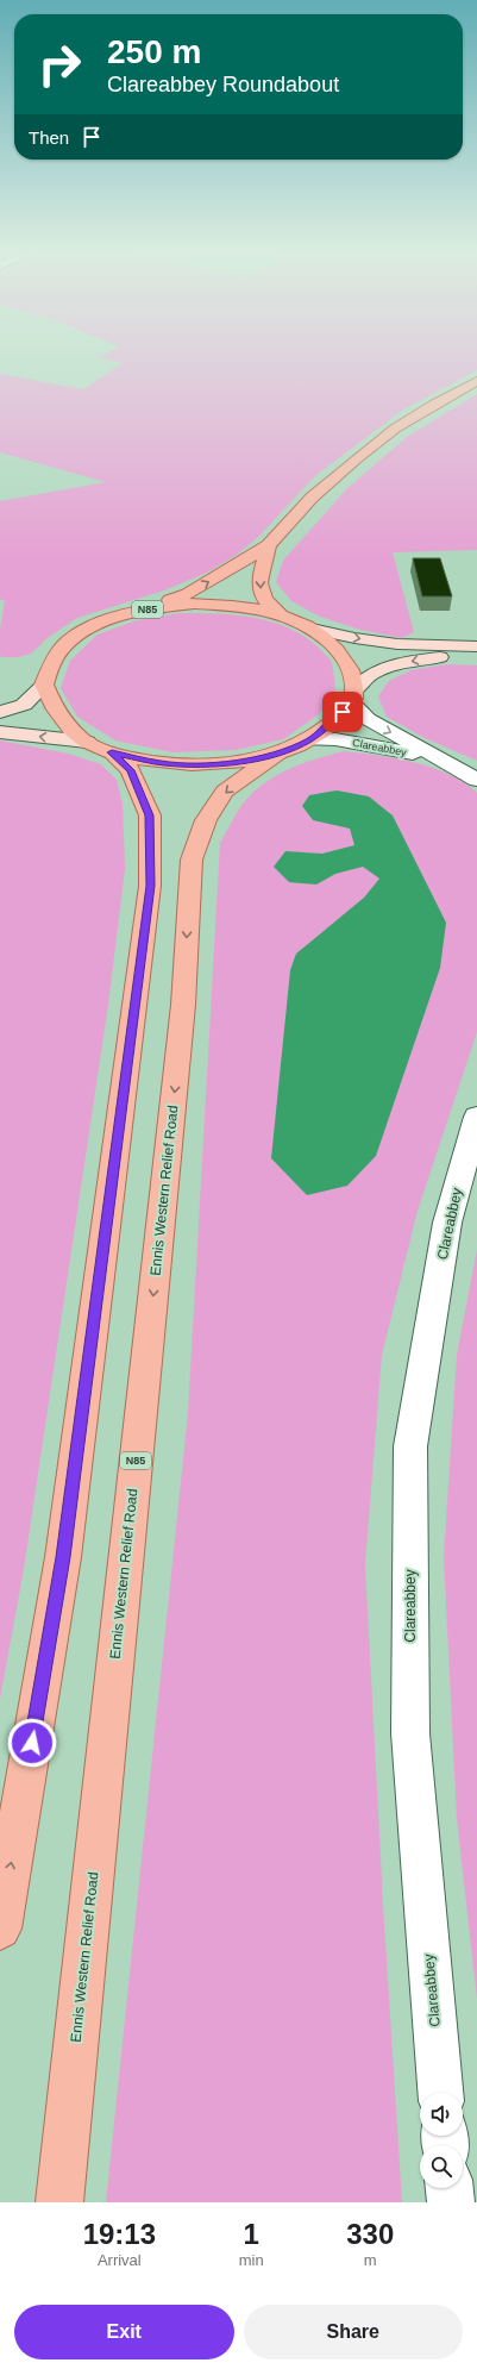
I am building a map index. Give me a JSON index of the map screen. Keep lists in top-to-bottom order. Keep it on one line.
{"streets":{"main road":["N85","Ennis Western Relief Road"],"street":["Clareabbey"]},"crossings":[["N85","Clareabbey"],["N85","Ennis Western Relief Road"]],"page":{"turn":["250 m","Clareabbey Roundabout"],"then":"Then","eta":["19:13","Arrival","1","min","330","m"],"buttons":["Exit","Share"]}}
